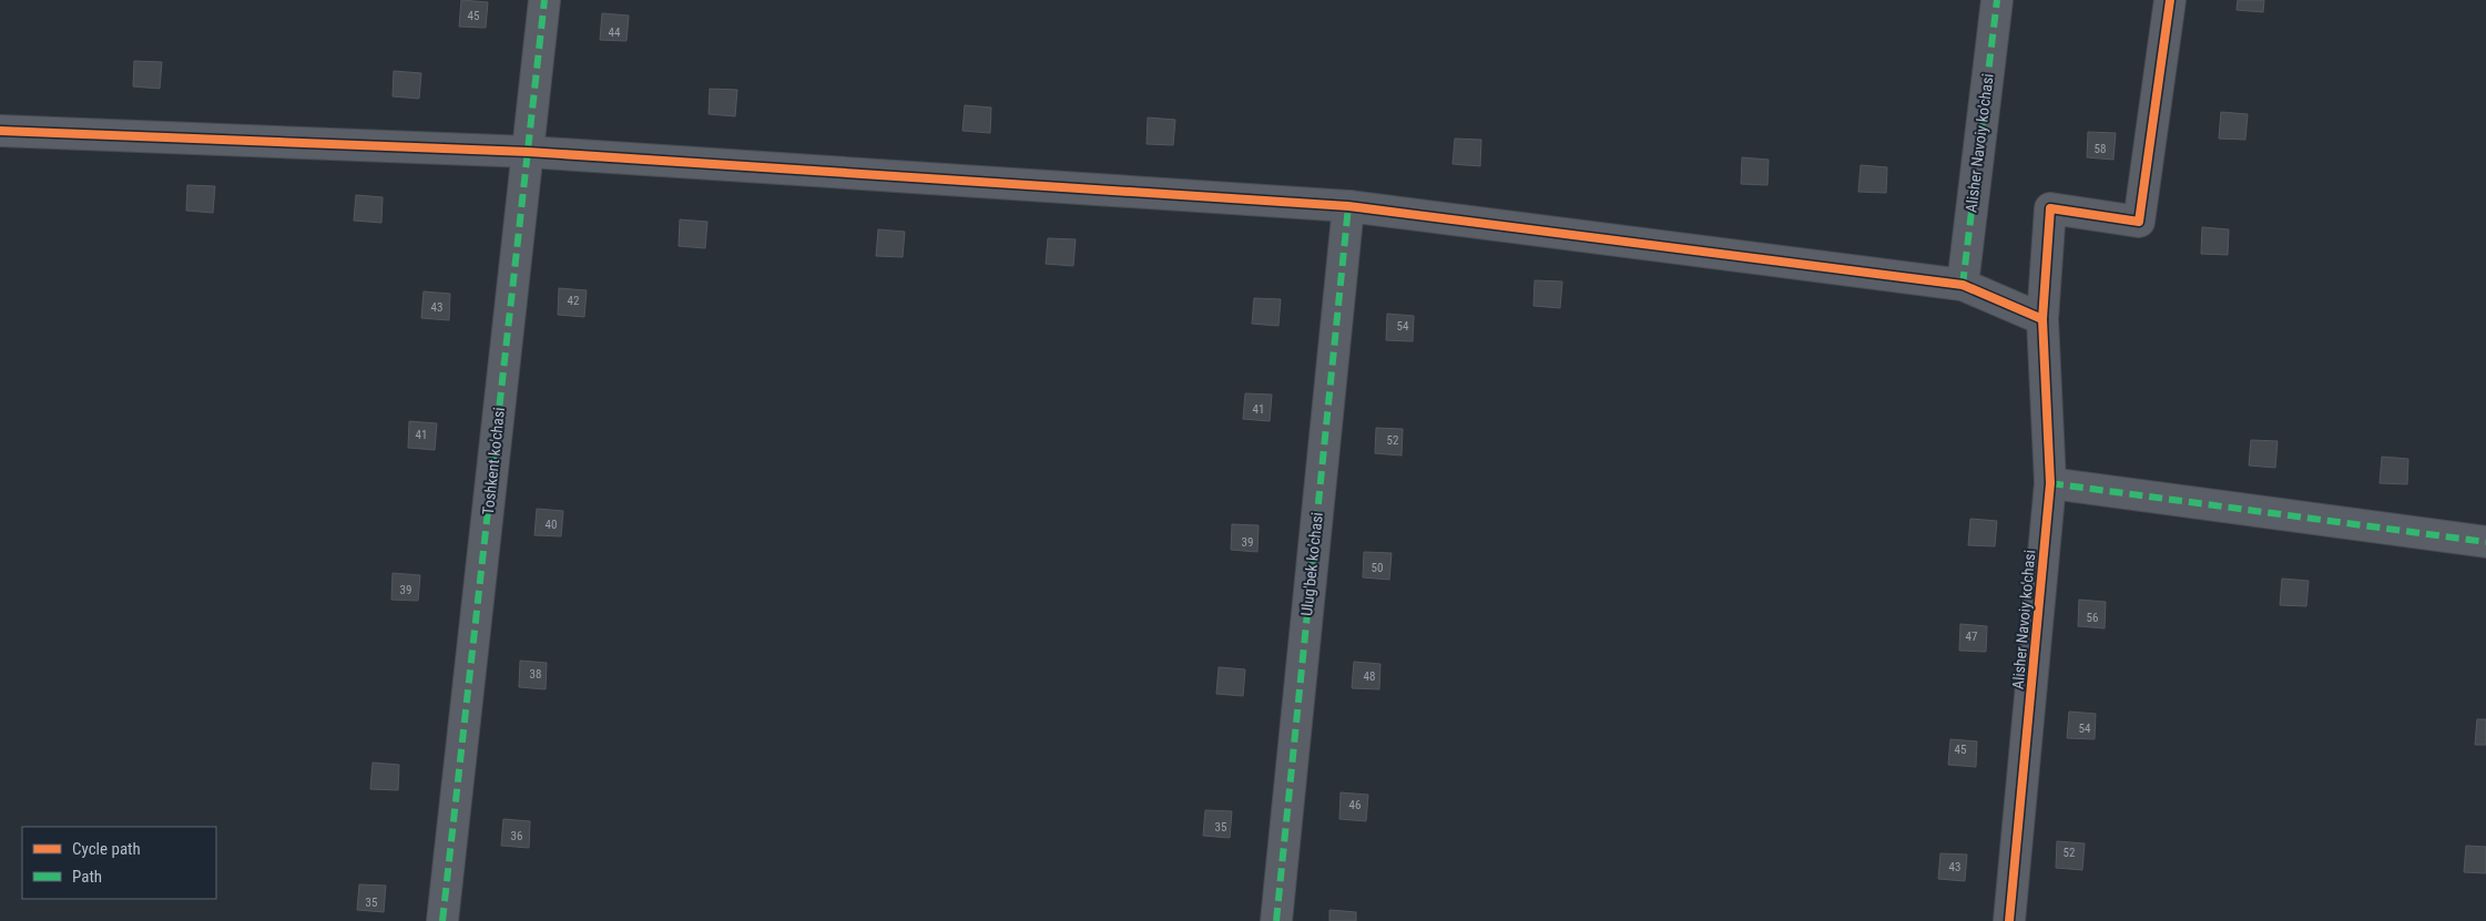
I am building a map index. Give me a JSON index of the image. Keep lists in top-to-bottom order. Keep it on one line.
{"streets":{"street":["Alisher Navoiy ko'chasi","Toshkent ko'chasi","Ulug'bek ko'chasi"]},"house_numbers":["45","44","58","42","43","54","41","41","52","40","39","50","39","56","47","38","48","54","45","46","35","36","52","43","35"],"legend":["Cycle path","Path"]}
